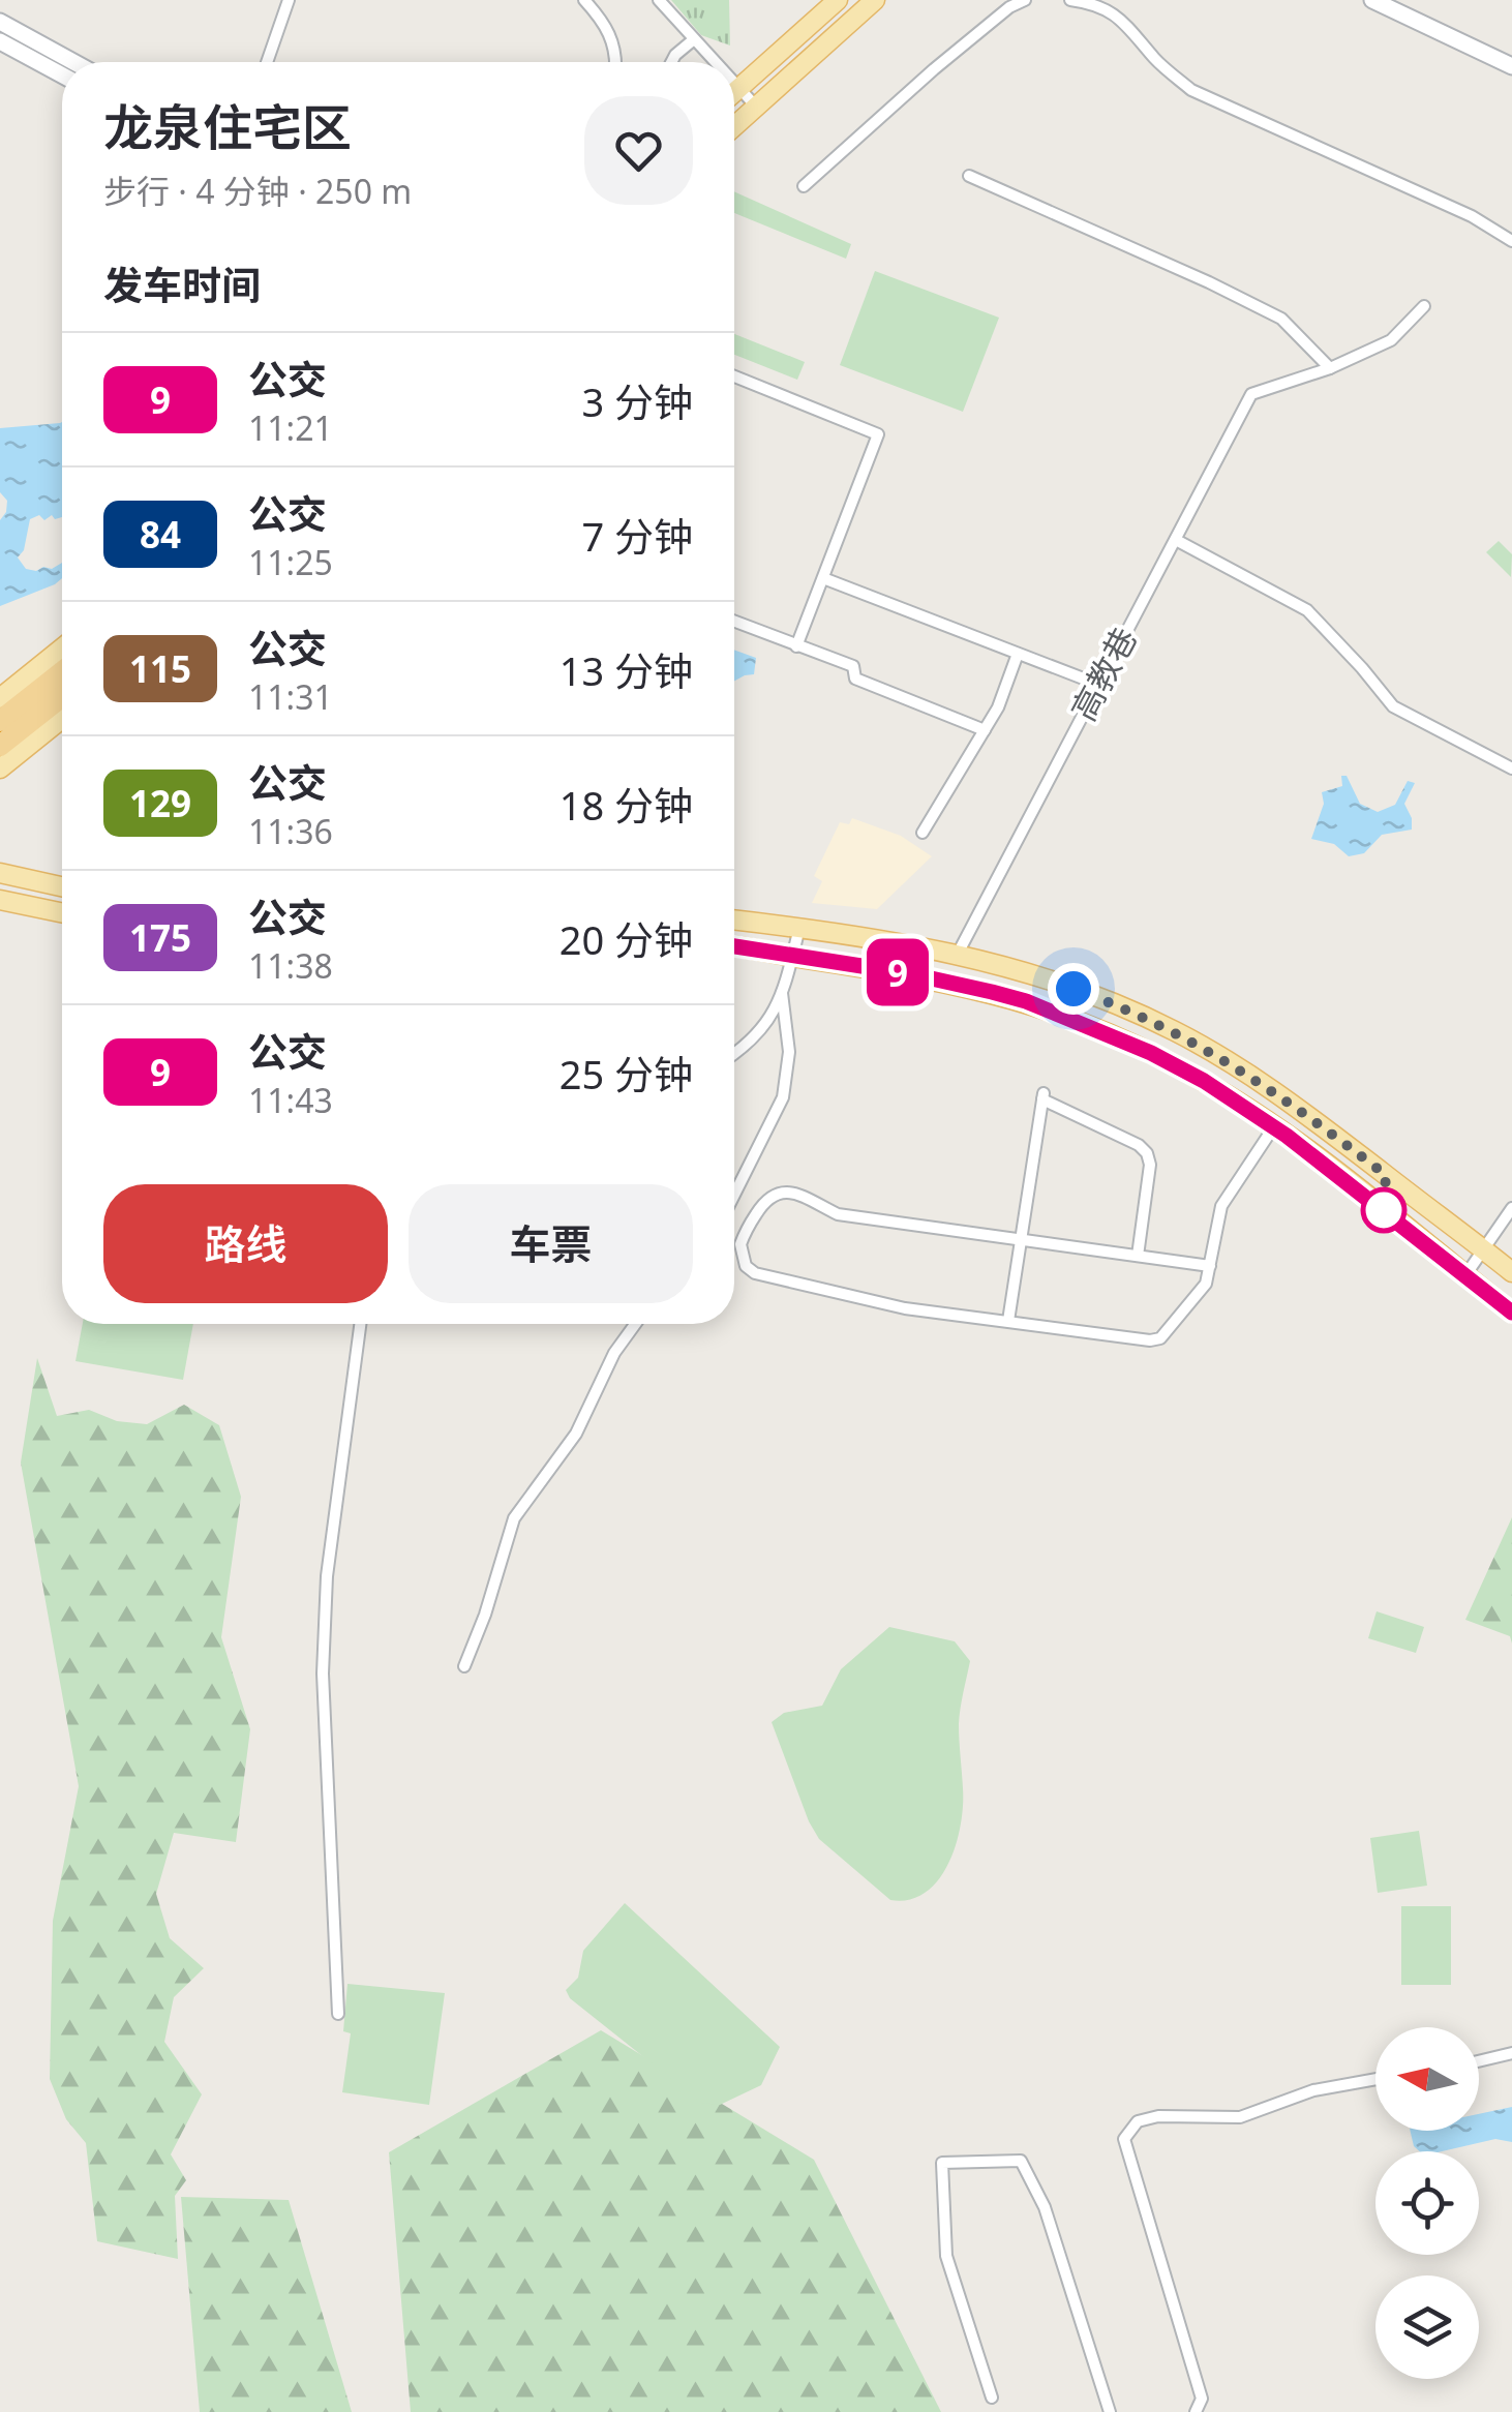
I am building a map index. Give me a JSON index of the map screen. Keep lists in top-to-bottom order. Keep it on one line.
{"streets":{"street":["高教巷"]},"lines":["bus line 9"],"north":"left","page":{"on_map":"9","heading":[["龙泉住宅区","步行 · 4 分钟 · 250 m"],"发车时间"],"list":[{"mark":"9","name":"公交","note":"11:21","value":"3 分钟"},{"mark":"84","name":"公交","note":"11:25","value":"7 分钟"},{"mark":"115","name":"公交","note":"11:31","value":"13 分钟"},{"mark":"129","name":"公交","note":"11:36","value":"18 分钟"},{"mark":"175","name":"公交","note":"11:38","value":"20 分钟"},{"mark":"9","name":"公交","note":"11:43","value":"25 分钟"}],"buttons":["路线","车票"]}}
